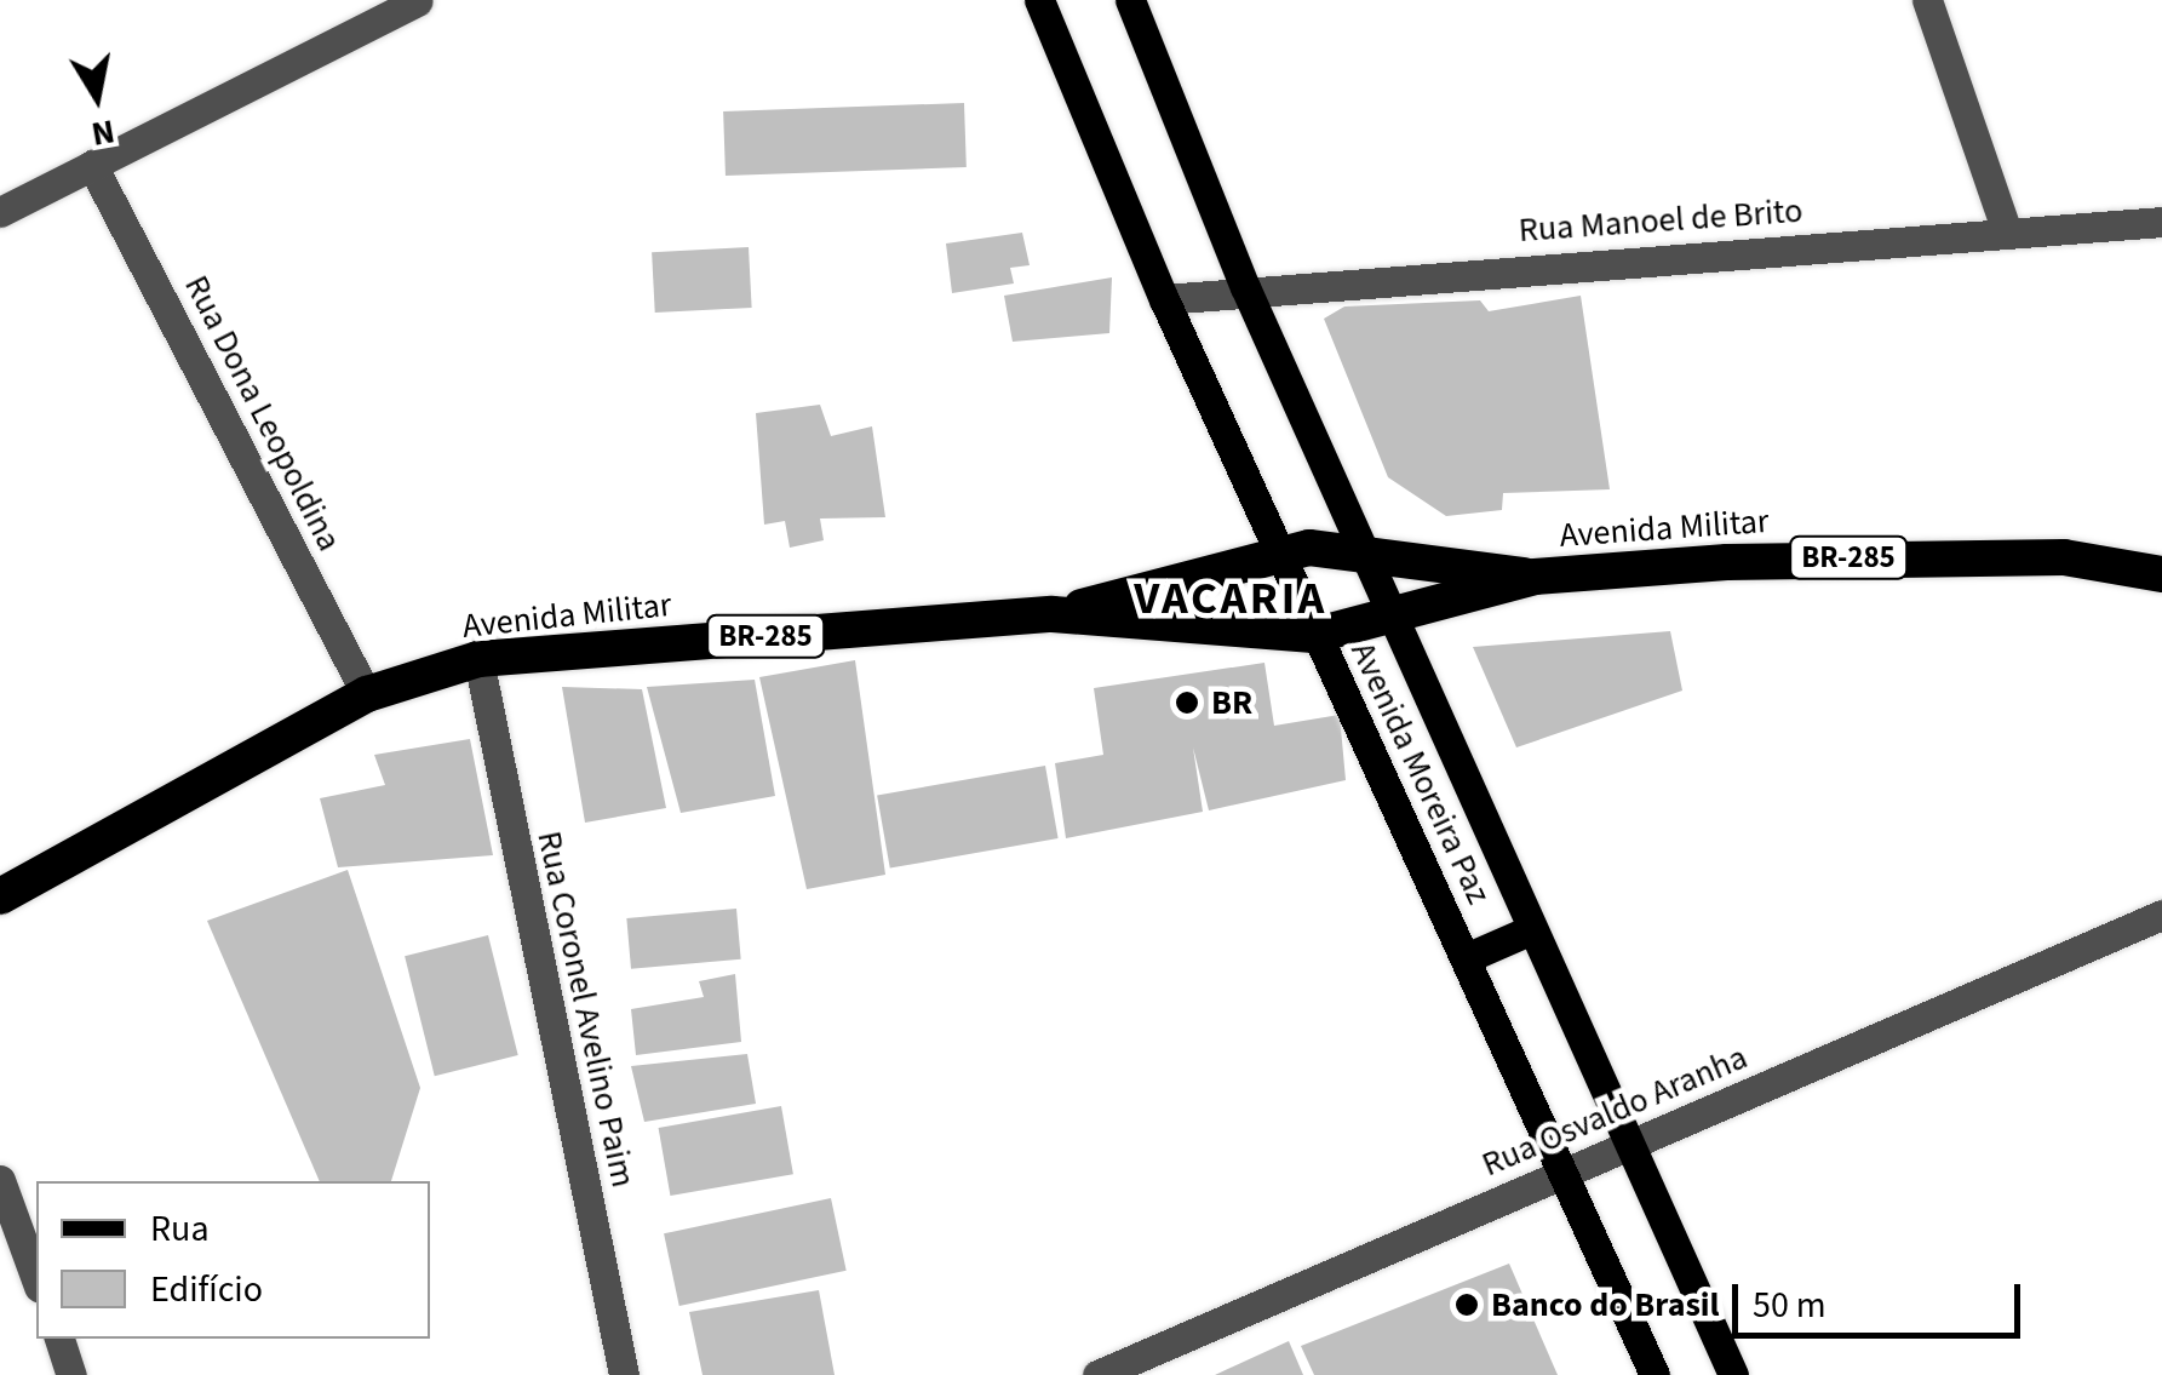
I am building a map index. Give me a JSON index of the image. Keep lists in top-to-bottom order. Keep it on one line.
{"streets":{"highway":["Avenida Militar","BR-285"],"main road":["Avenida Moreira Paz"],"street":["Rua Manoel de Brito","Rua Dona Leopoldina","Rua Coronel Avelino Paim","Rua Osvaldo Aranha"]},"crossings":[["Rua Manoel de Brito","Avenida Moreira Paz"],["Rua Dona Leopoldina","Avenida Militar"],["Avenida Militar","Avenida Moreira Paz"],["Avenida Militar","Rua Coronel Avelino Paim"],["Avenida Moreira Paz","Rua Osvaldo Aranha"]],"districts":["VACARIA"],"places":["BR","Banco do Brasil"],"legend":["Rua","Edifício"],"scale_bar":"50 m","north":"bottom"}
